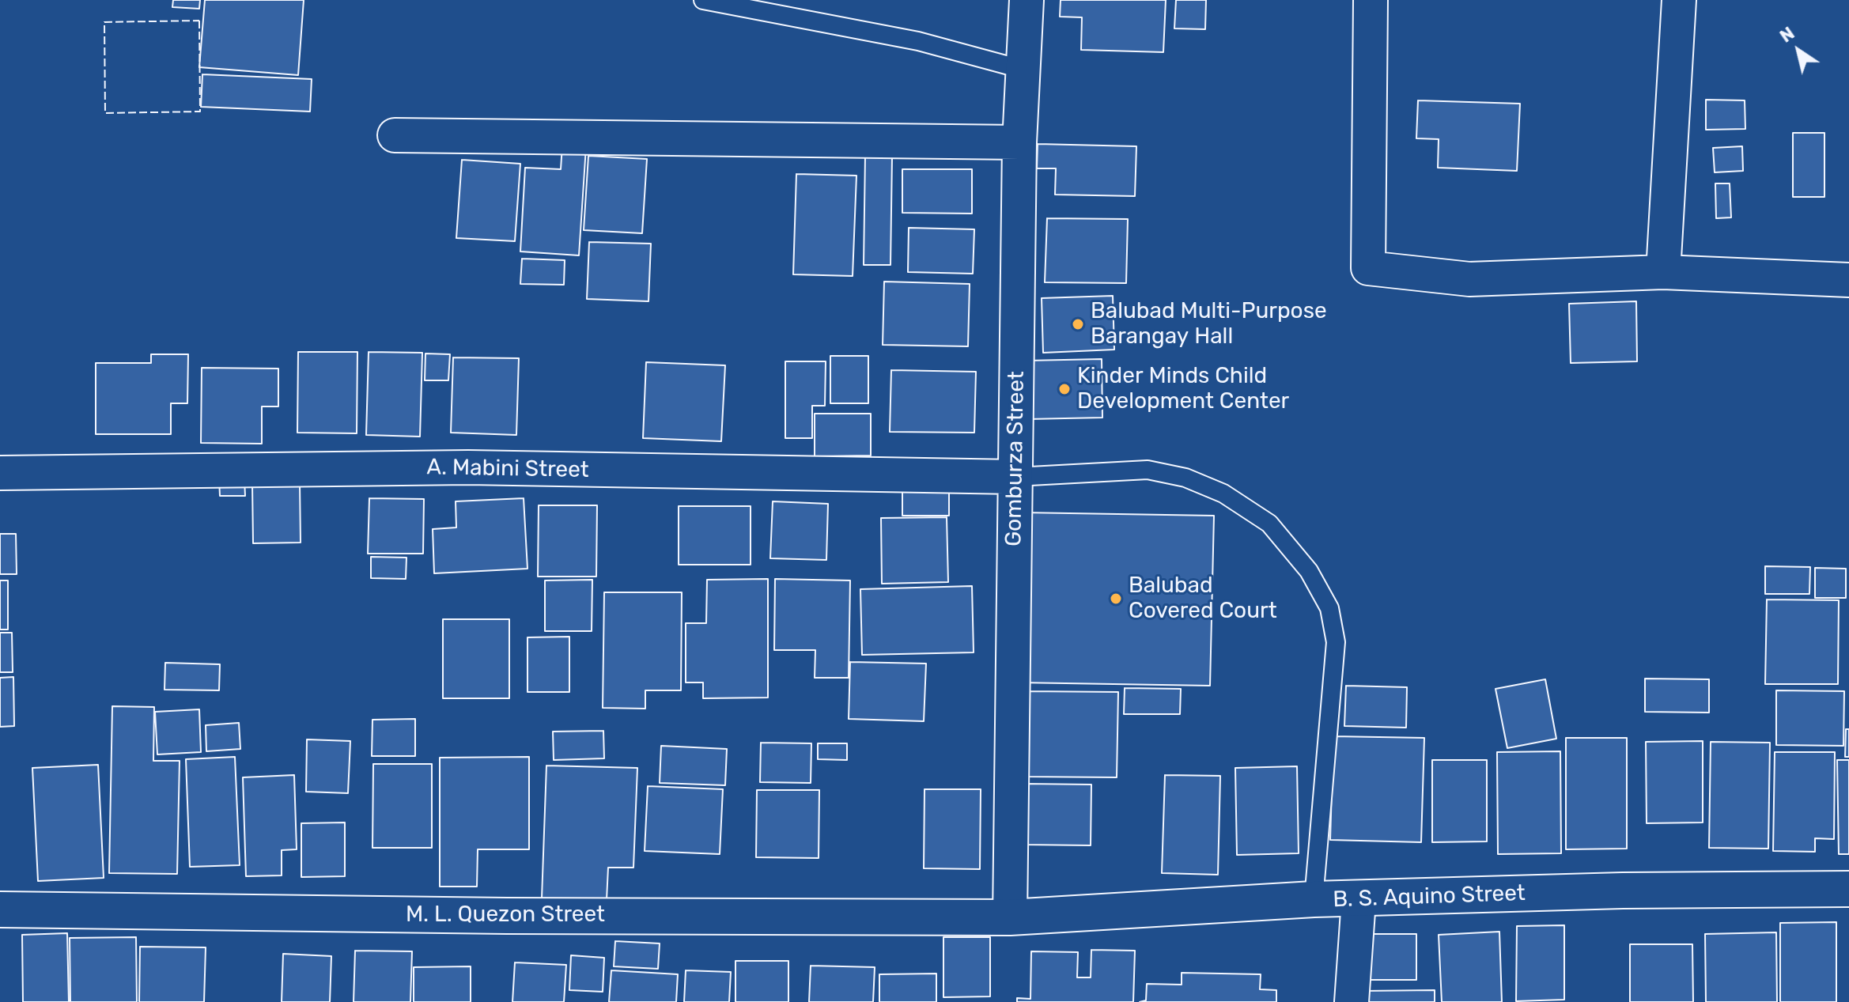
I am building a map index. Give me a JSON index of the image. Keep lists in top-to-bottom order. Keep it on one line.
{"streets":{"street":["Gomburza Street","A. Mabini Street","B. S. Aquino Street","M. L. Quezon Street"]},"crossings":[["Gomburza Street","A. Mabini Street"],["Gomburza Street","B. S. Aquino Street"],["Gomburza Street","M. L. Quezon Street"],["B. S. Aquino Street","M. L. Quezon Street"]],"places":["Balubad Multi-Purpose Barangay Hall","Kinder Minds Child Development Center","Balubad Covered Court"],"north":"top left"}
